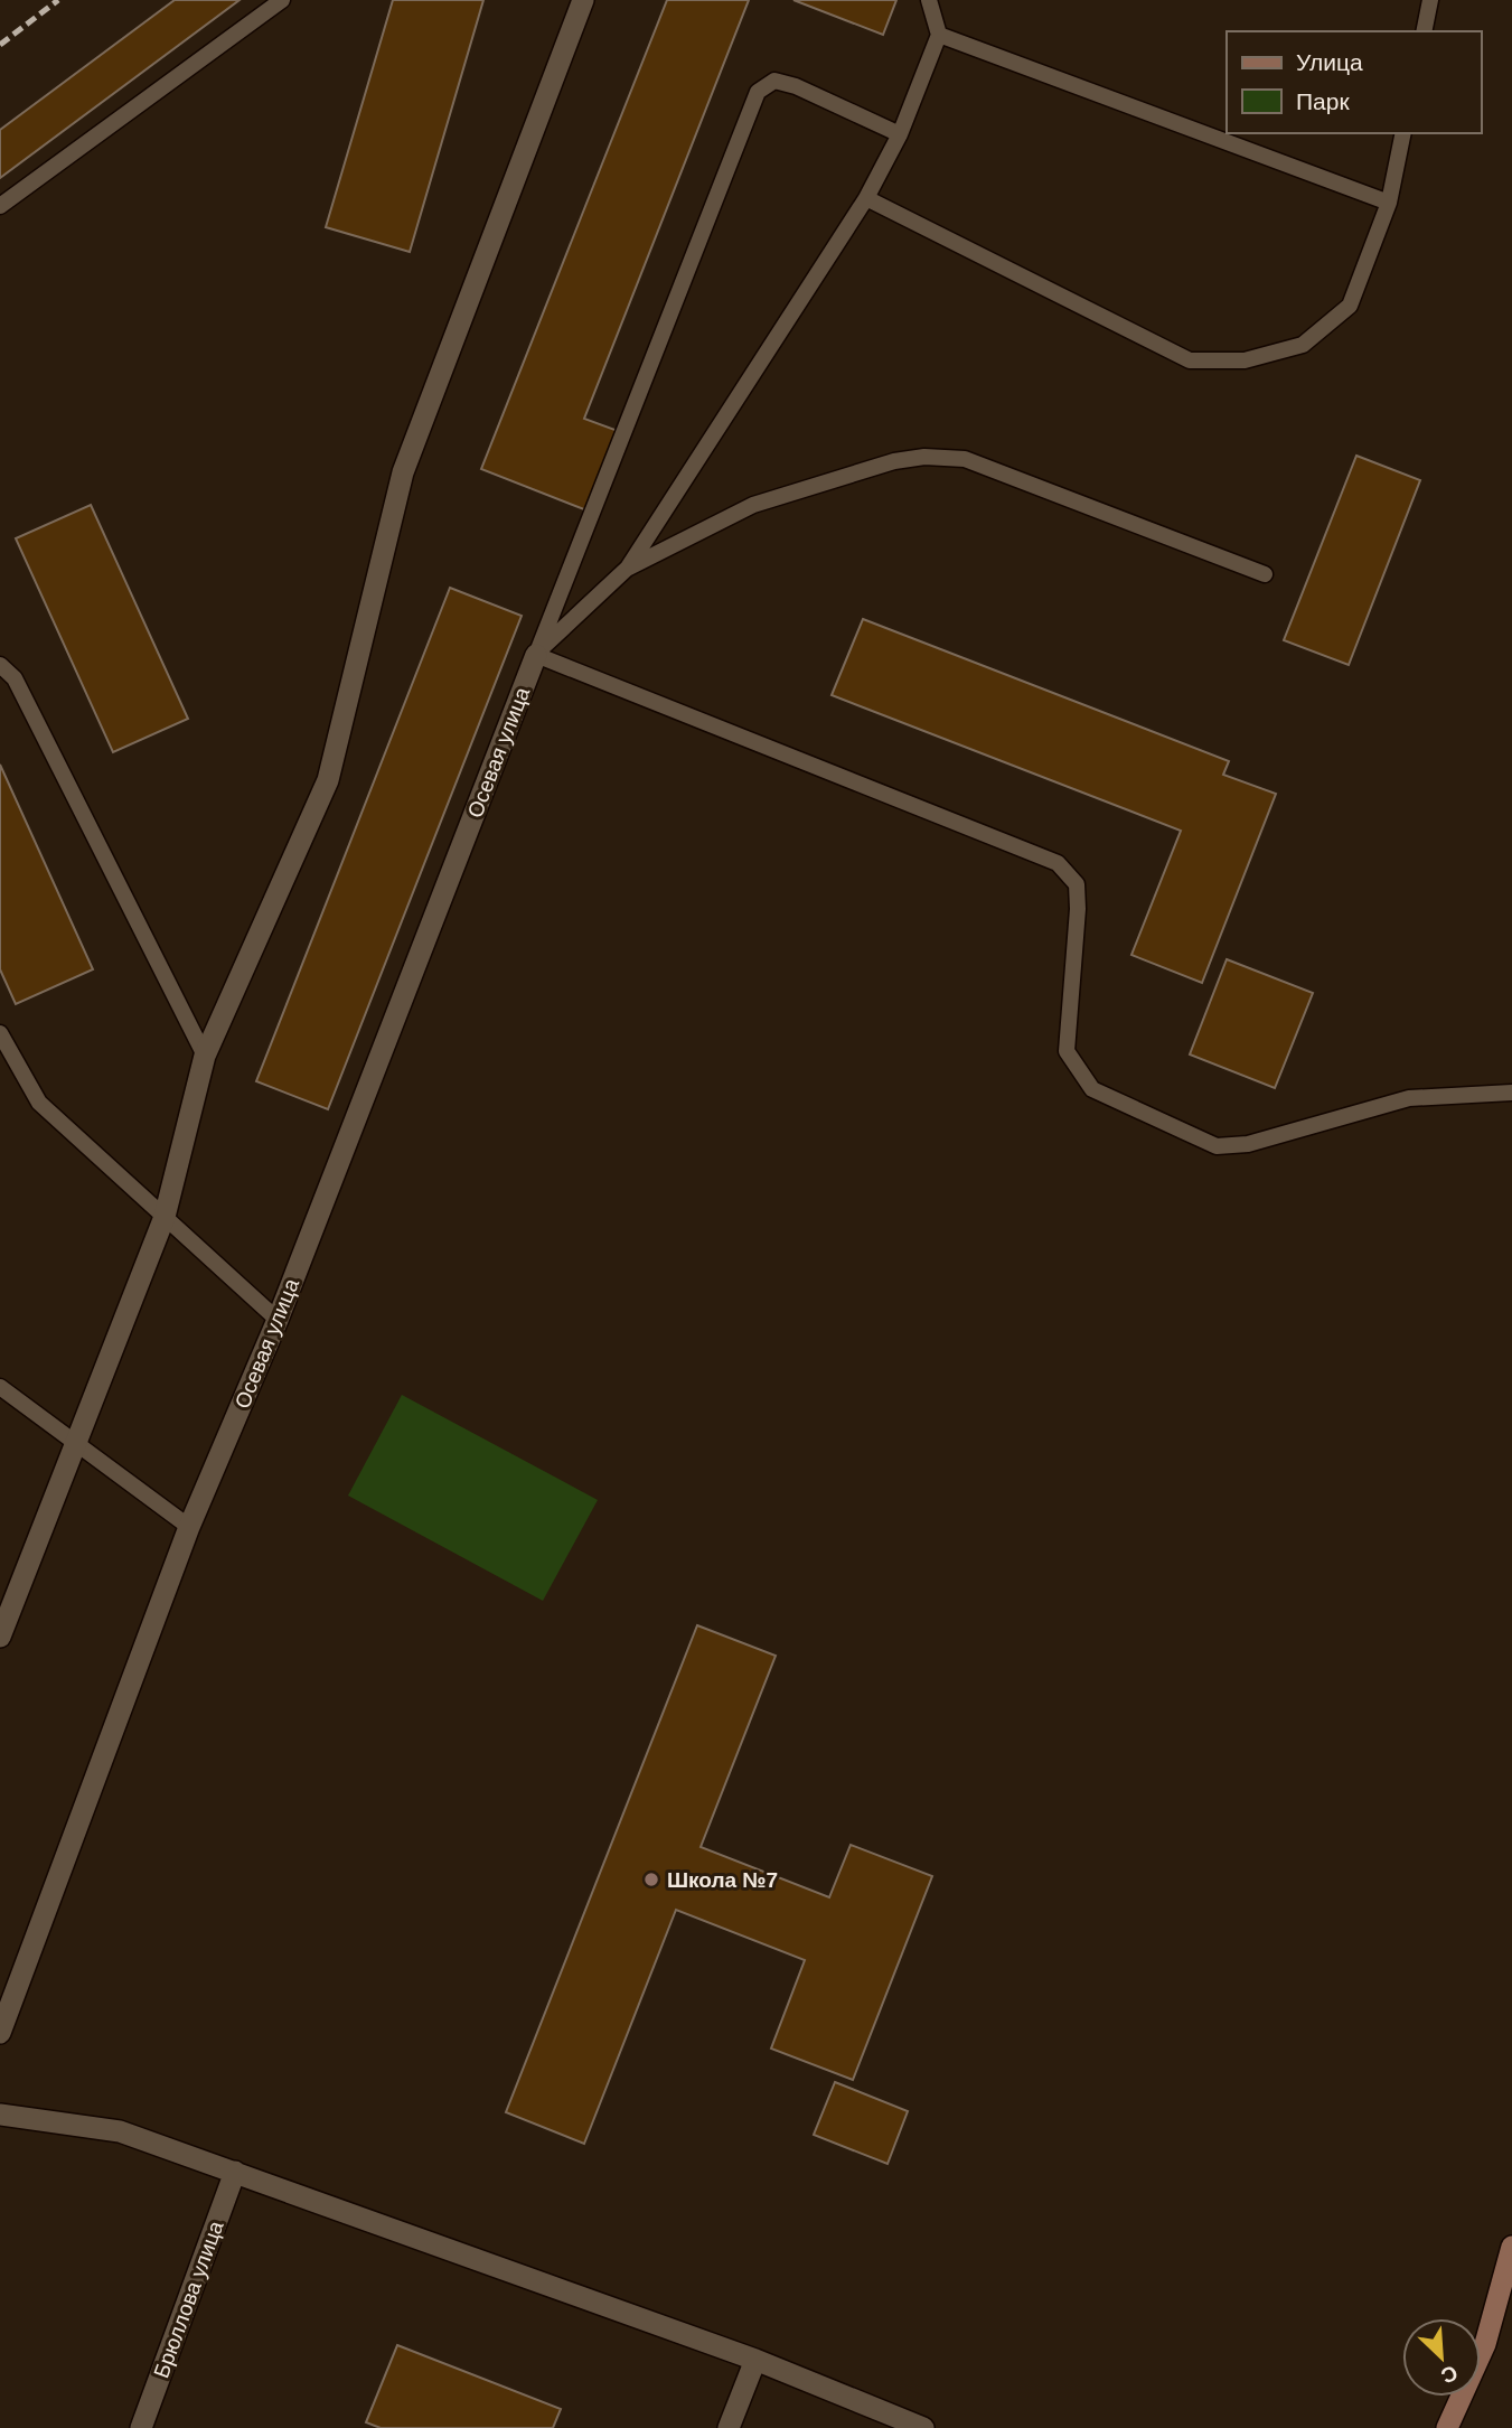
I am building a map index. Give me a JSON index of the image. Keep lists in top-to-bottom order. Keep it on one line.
{"streets":{"street":["Осевая улица","Брюллова улица"]},"places":["Школа №7"],"legend":["Улица","Парк"],"north":"bottom right"}
